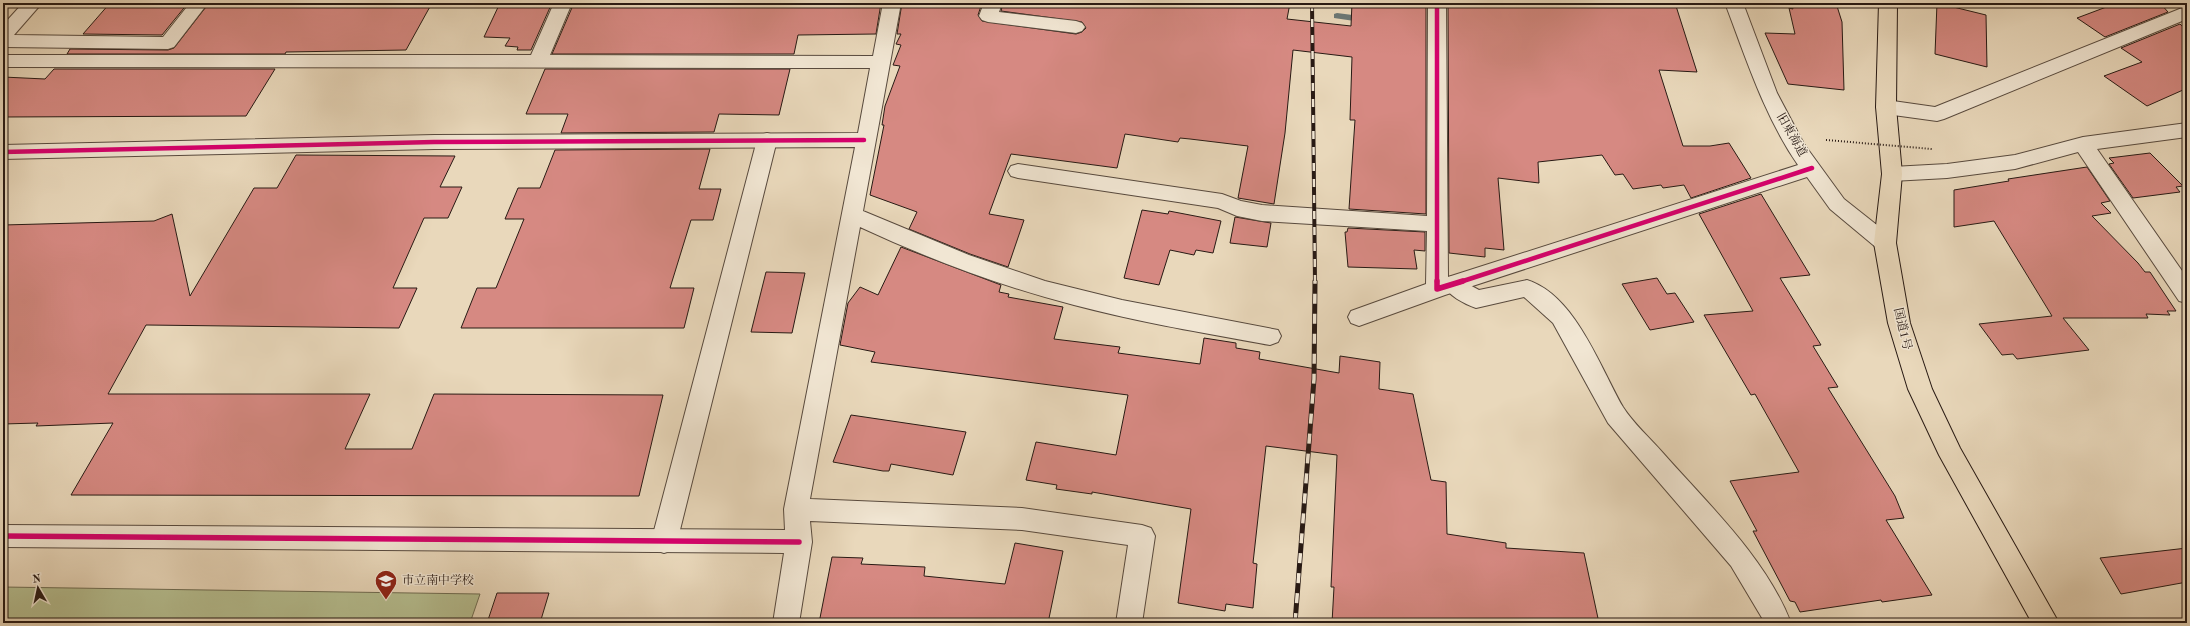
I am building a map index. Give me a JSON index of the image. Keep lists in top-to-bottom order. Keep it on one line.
{"streets":{"highway":["国道1号"],"street":["旧東海道"]},"crossings":[["旧東海道","国道1号"]],"places":{"school or university":["市立南中学校"]},"north":"top"}
